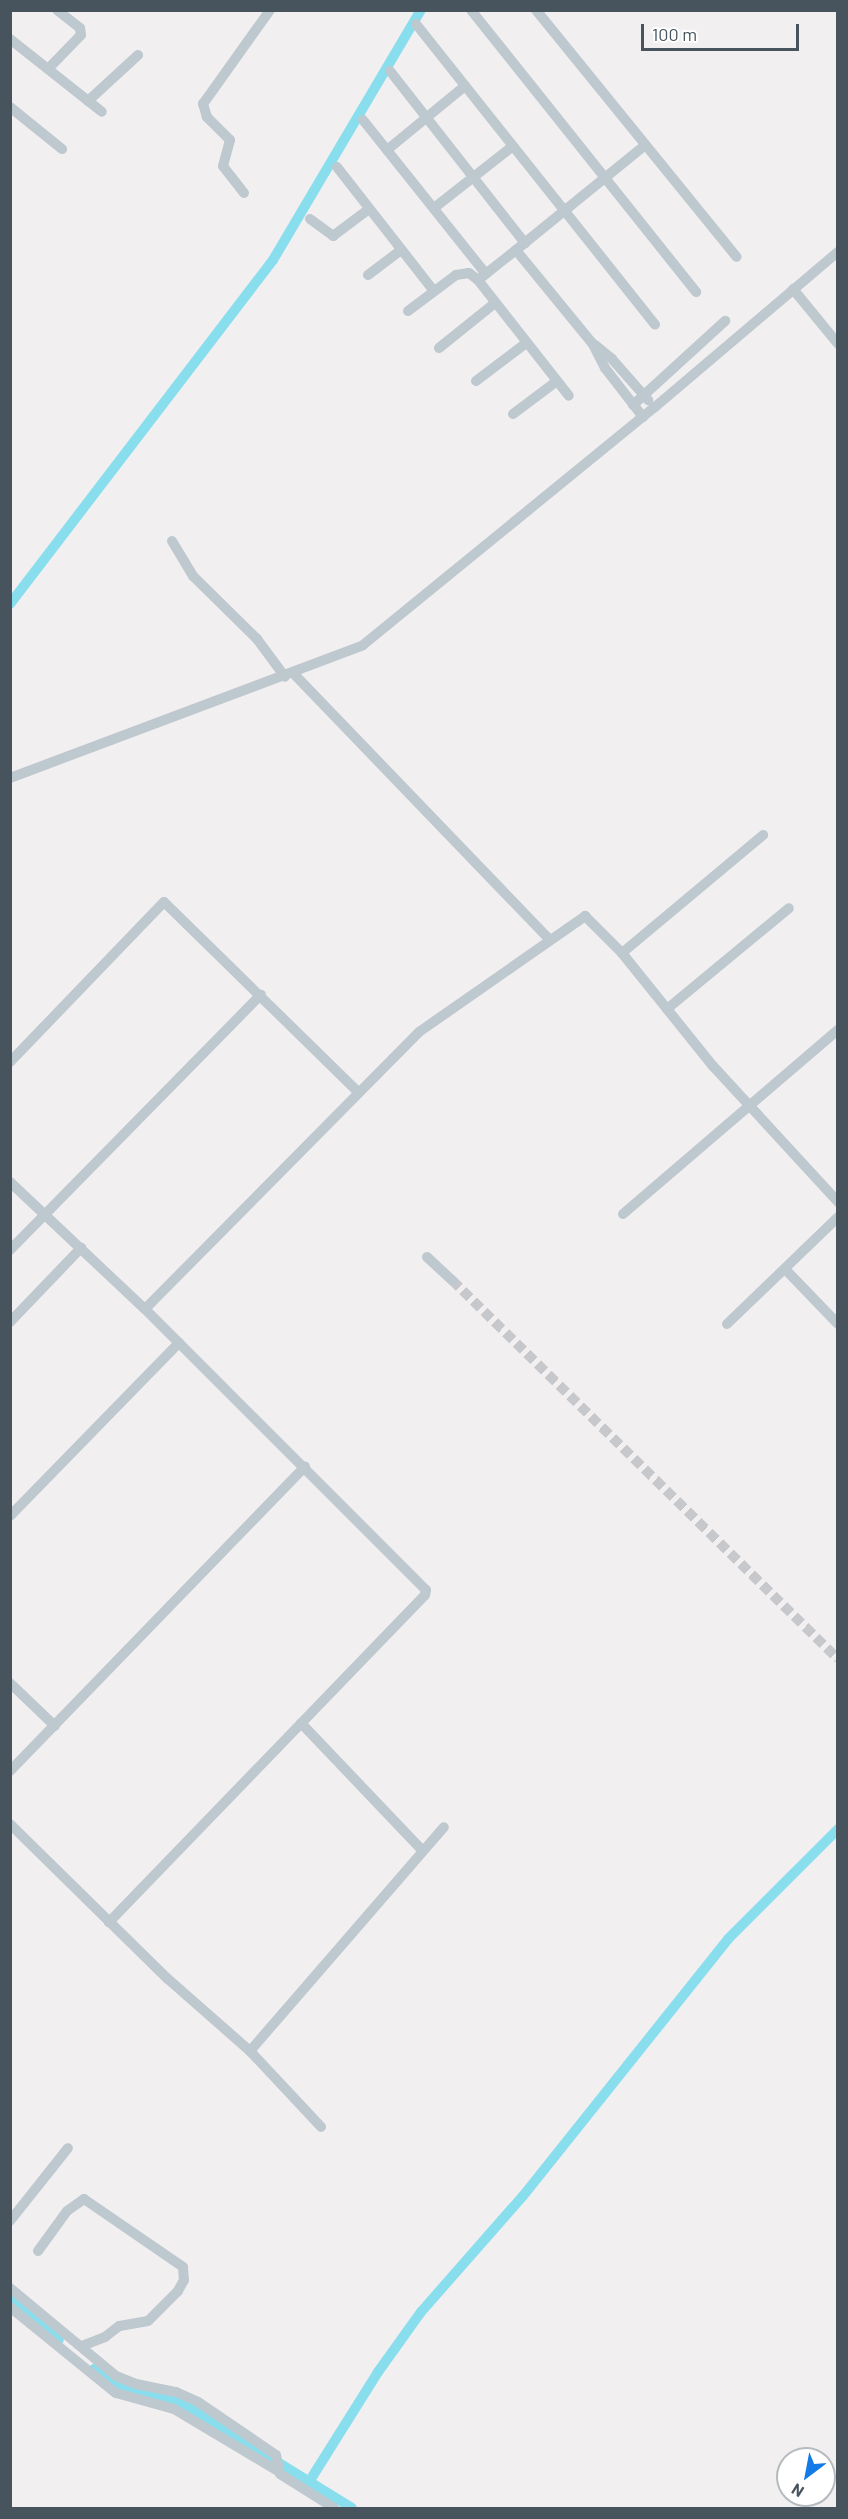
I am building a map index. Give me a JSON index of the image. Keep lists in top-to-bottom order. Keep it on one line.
{"scale_bar":"100 m","north":"bottom left"}
